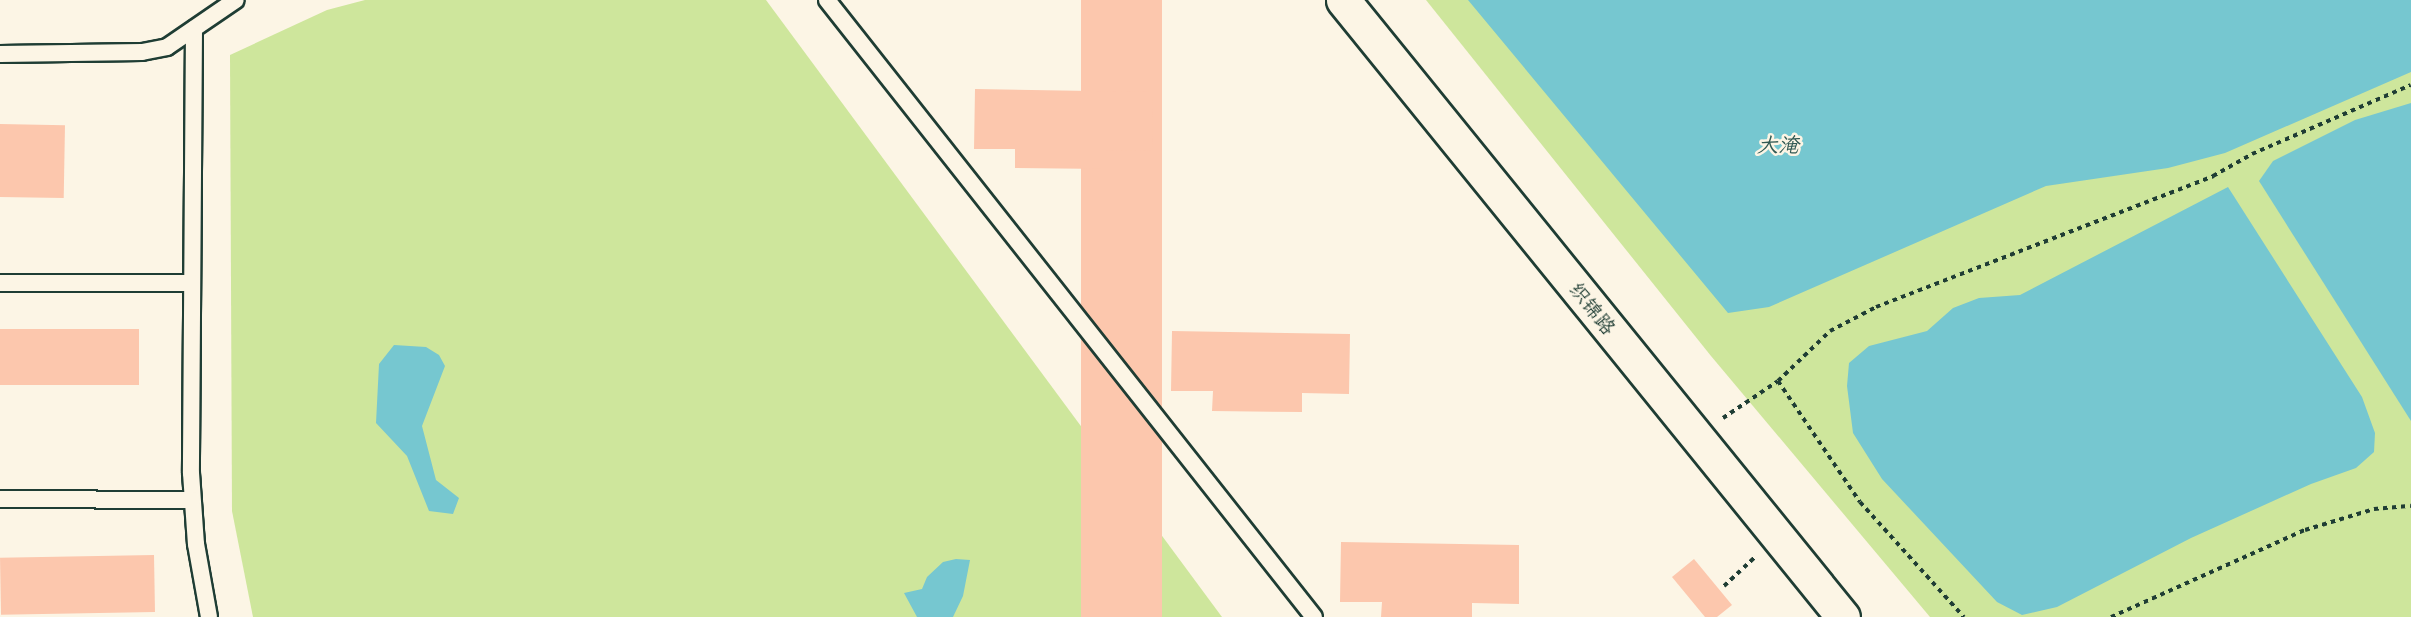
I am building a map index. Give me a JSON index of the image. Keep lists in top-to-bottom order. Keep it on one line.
{"streets":{"street":["织锦路"]},"water":["大淹"]}
